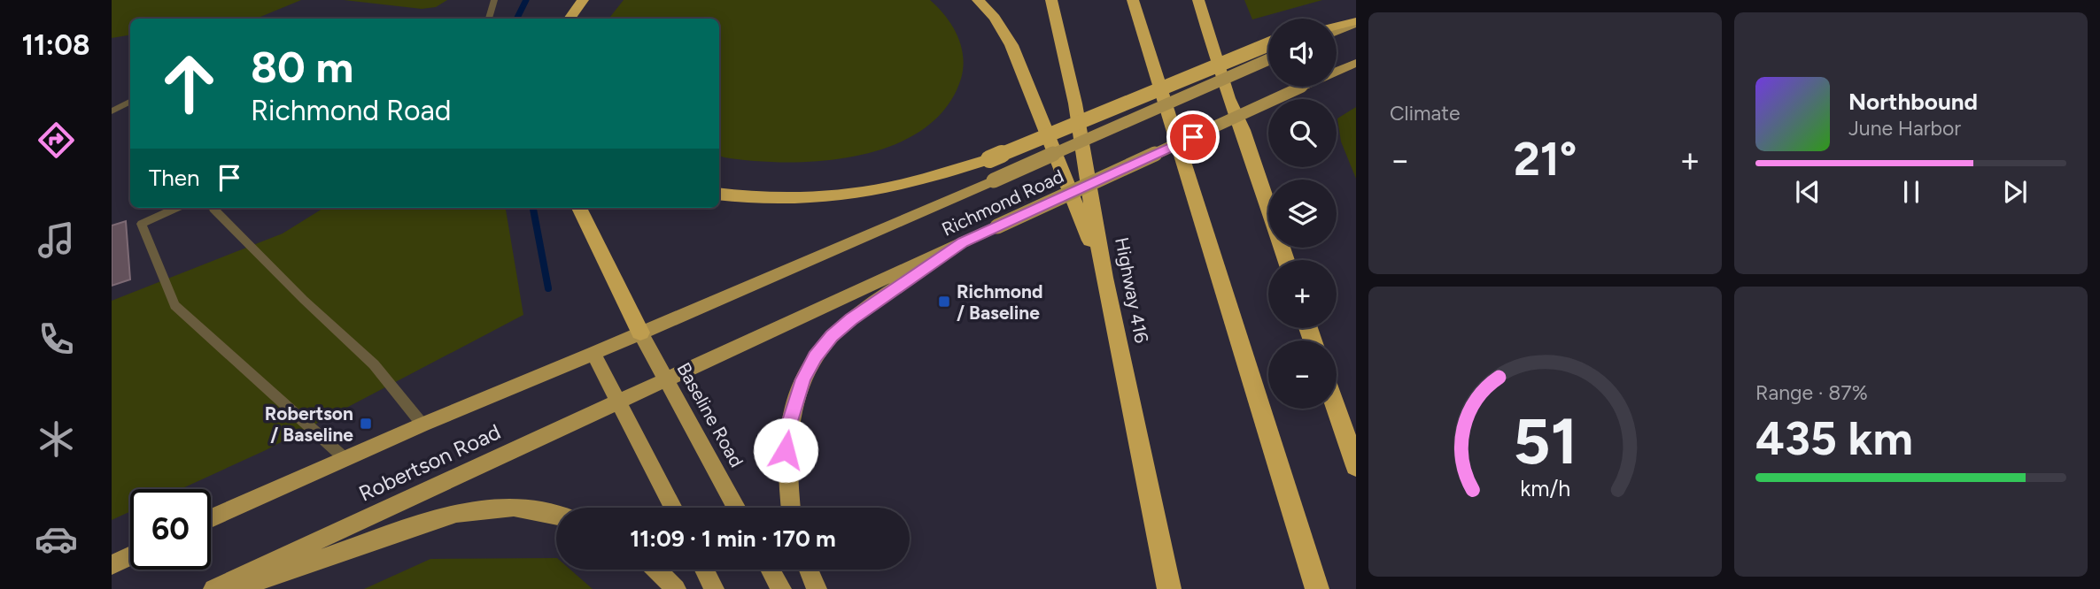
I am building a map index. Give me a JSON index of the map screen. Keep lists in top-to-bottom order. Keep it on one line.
{"streets":{"highway":["Highway 416"],"main road":["Richmond Road","Baseline Road","Robertson Road"]},"crossings":[["Richmond Road","Baseline Road"],["Richmond Road","Robertson Road"],["Baseline Road","Robertson Road"]],"places":{"transit":["Richmond / Baseline","Robertson / Baseline"]},"page":{"tabs":"11:08","tile":["Climate",["Range · 87%","435 km"]],"map_buttons":["+","−"],"turn":["80 m","Richmond Road"],"song":["Northbound","June Harbor"],"heat":["−","21°","+"],"then":"Then","limit":"60","trip":"11:09 · 1 min · 170 m","gauge":["51","km/h"]}}
